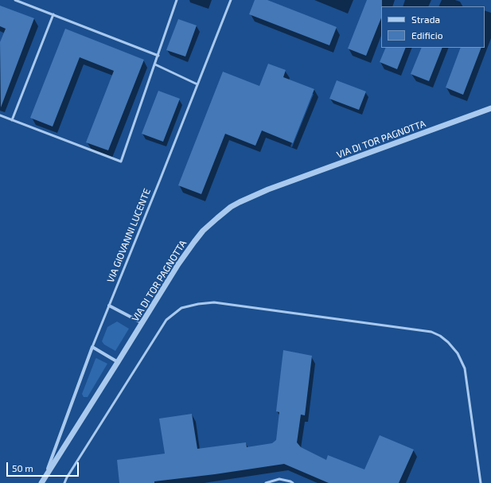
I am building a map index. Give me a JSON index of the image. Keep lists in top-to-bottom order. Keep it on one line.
{"streets":{"street":["VIA DI TOR PAGNOTTA","VIA GIOVANNI LUCENTE"]},"crossings":[["VIA DI TOR PAGNOTTA","VIA GIOVANNI LUCENTE"]],"legend":["Strada","Edificio"],"scale_bar":"50 m"}
